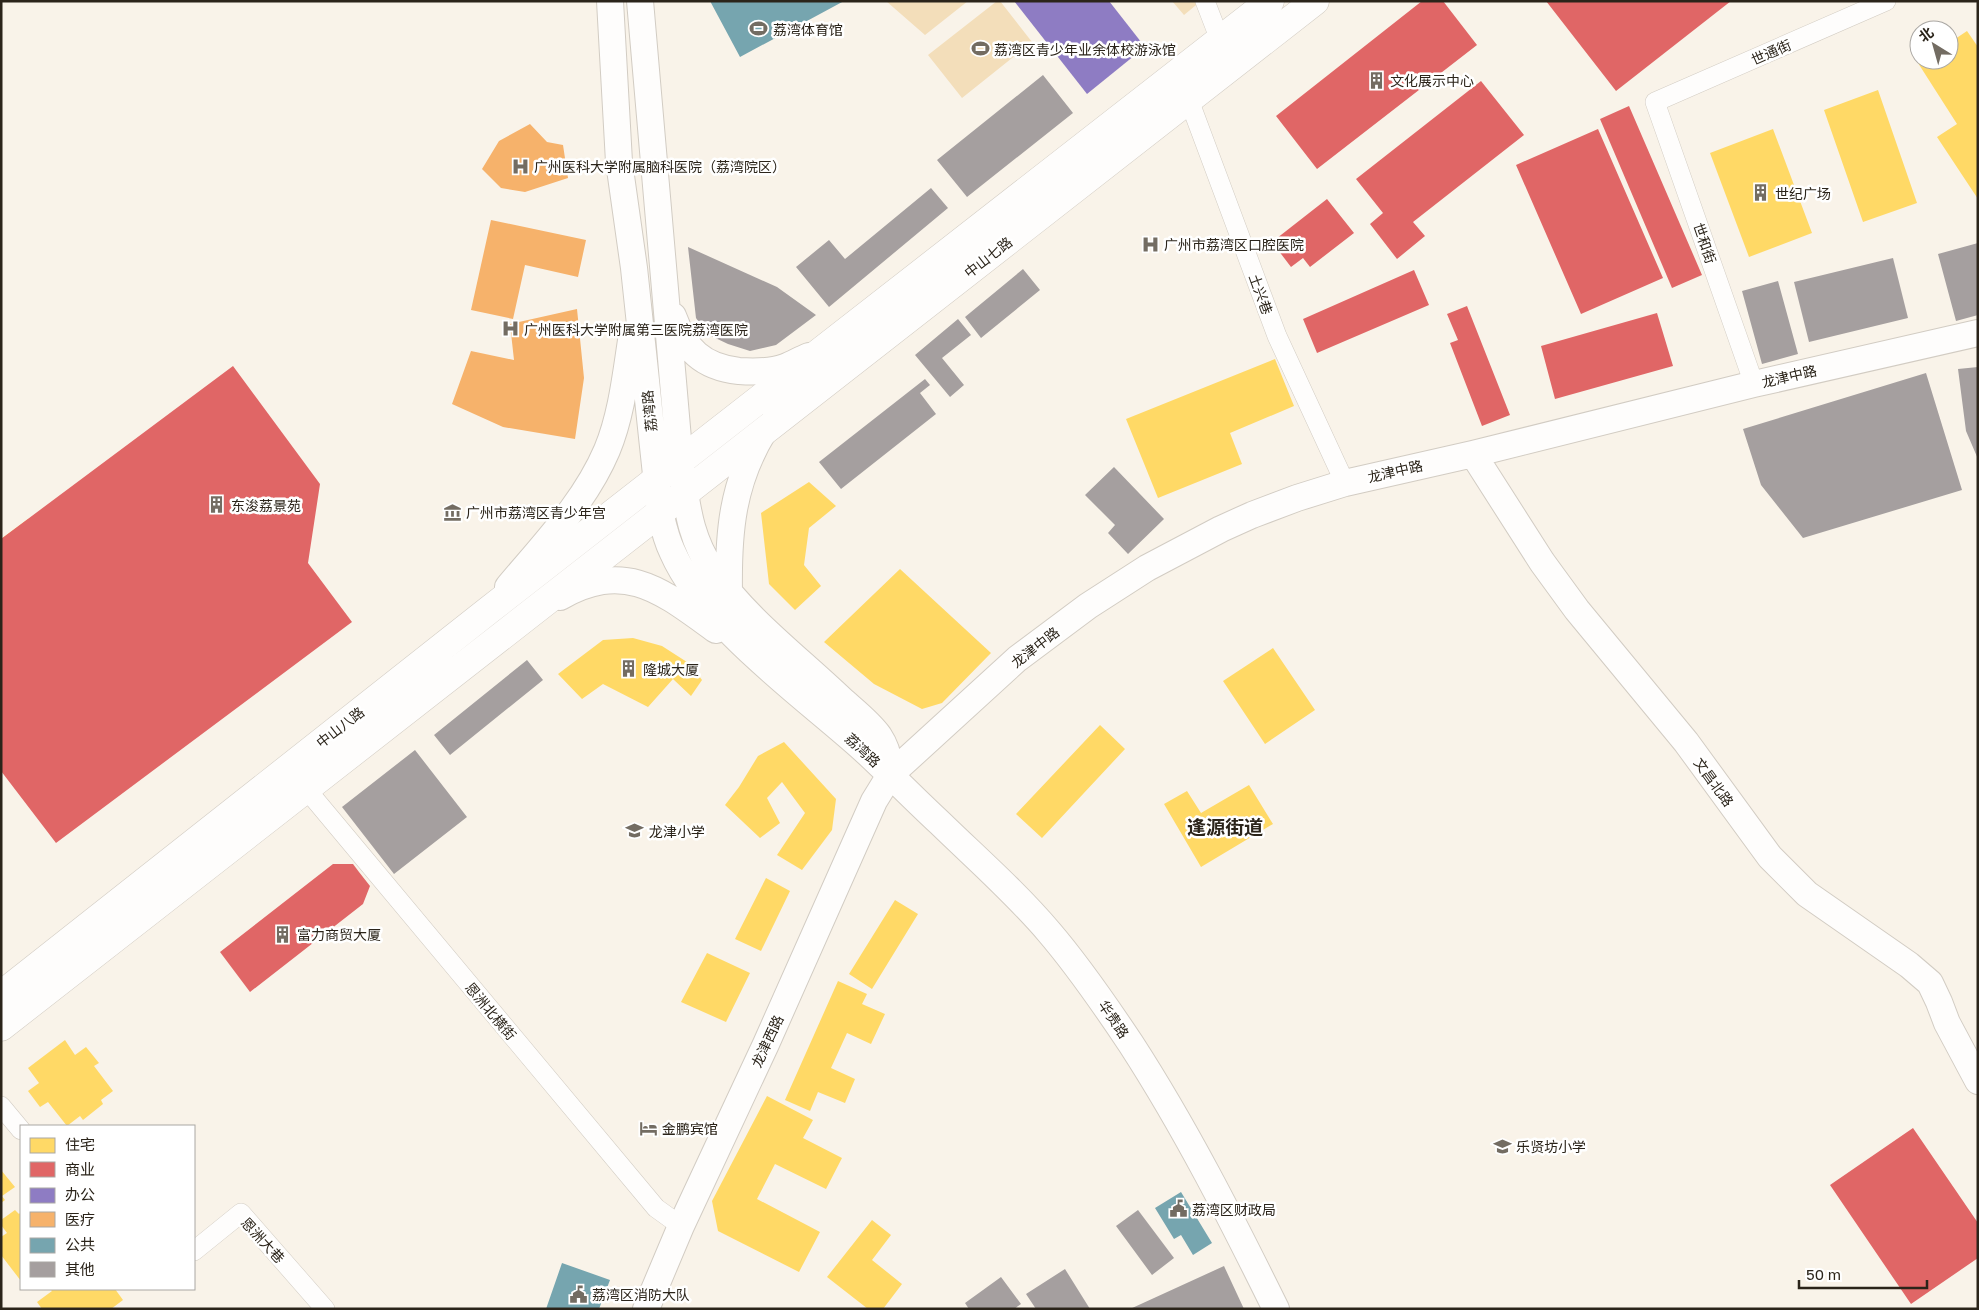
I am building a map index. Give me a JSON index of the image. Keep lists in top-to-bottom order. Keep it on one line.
{"streets":{"main road":["中山七路","龙津中路","荔湾路","中山八路","文昌北路","华贵路","龙津西路"],"street":["世通街","世和街","土兴巷","恩洲北横街","恩洲大巷"]},"crossings":[["世通街","世和街"],["世和街","龙津中路"],["中山七路","土兴巷"],["中山七路","荔湾路"],["中山七路","中山八路"],["土兴巷","龙津中路"],["龙津中路","荔湾路"],["龙津中路","文昌北路"],["龙津中路","华贵路"],["龙津中路","龙津西路"],["荔湾路","中山八路"],["荔湾路","华贵路"],["荔湾路","龙津西路"],["中山八路","恩洲北横街"],["恩洲北横街","龙津西路"],["华贵路","龙津西路"]],"districts":["逢源街道"],"places":{"sports":["荔湾体育馆","荔湾区青少年业余体校游泳馆"],"building":["文化展示中心","世纪广场","东浚荔景苑","隆城大厦","富力商贸大厦"],"hospital":["广州医科大学附属脑科医院（荔湾院区）","广州市荔湾区口腔医院","广州医科大学附属第三医院荔湾医院"],"museum":["广州市荔湾区青少年宫"],"school or university":["龙津小学","乐贤坊小学"],"hotel":["金鹏宾馆"],"public building":["荔湾区财政局","荔湾区消防大队"]},"legend":["住宅","商业","办公","医疗","公共","其他"],"scale_bar":"50 m","north":"top left"}
